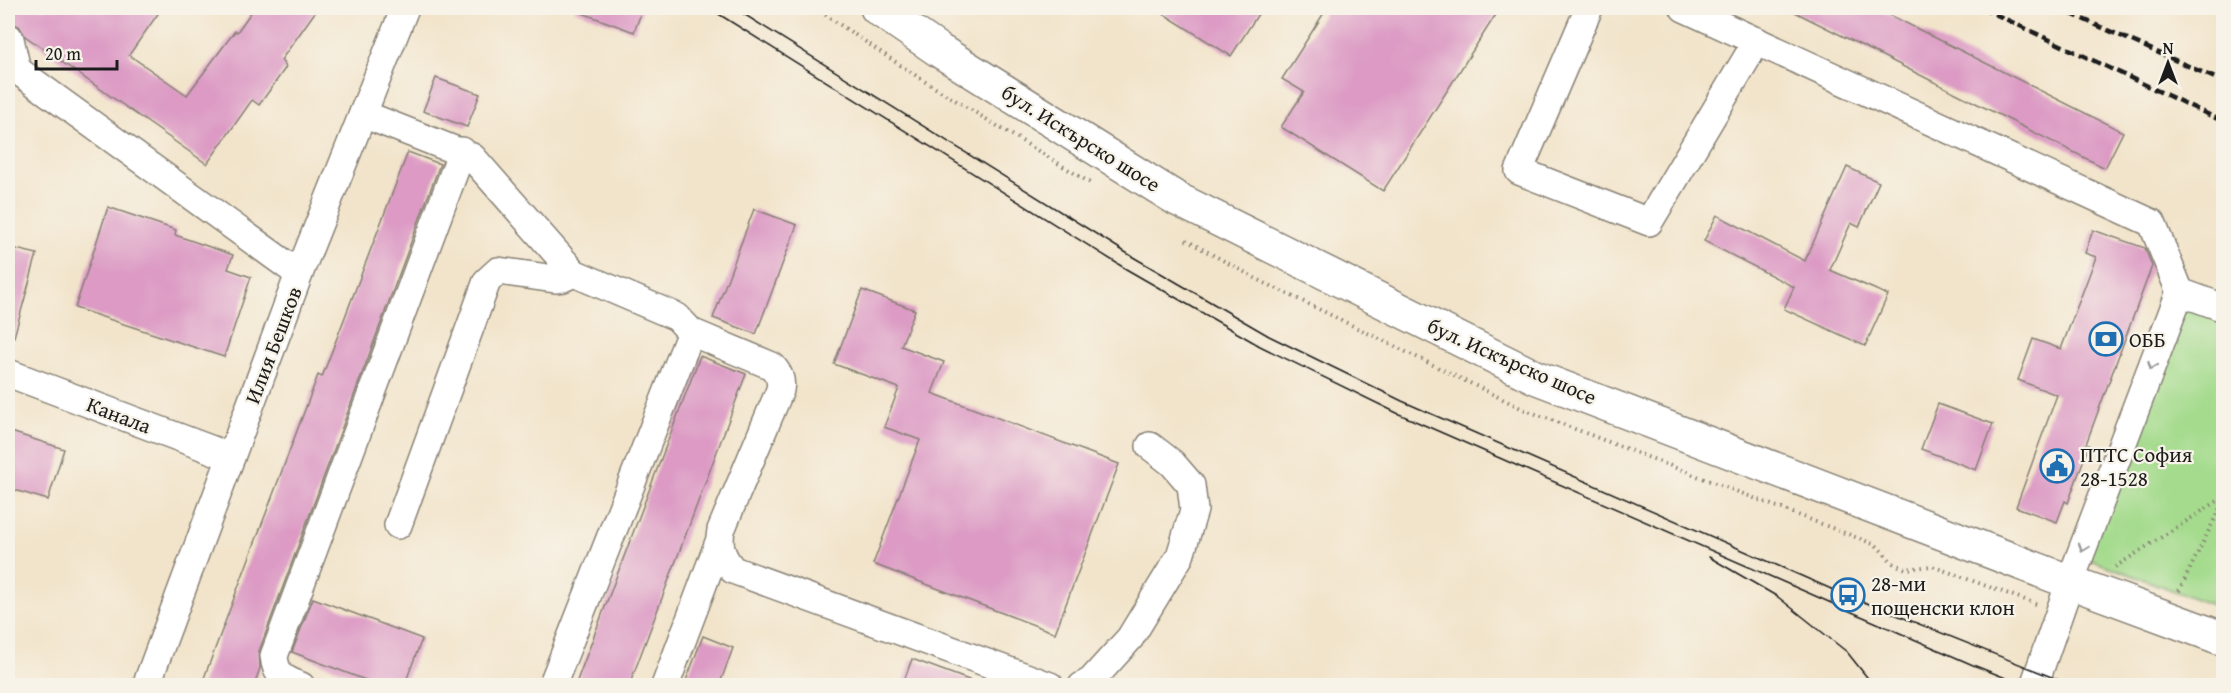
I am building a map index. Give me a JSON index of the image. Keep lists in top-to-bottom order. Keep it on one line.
{"streets":{"main road":["бул. Искърско шосе"],"street":["Илия Бешков","Канала"]},"crossings":[["Илия Бешков","Канала"]],"places":{"bank":["ОББ"],"public building":["ПТТС София 28-1528"],"bus stop":["28-ми пощенски клон"]},"scale_bar":"20 m","north":"top"}
